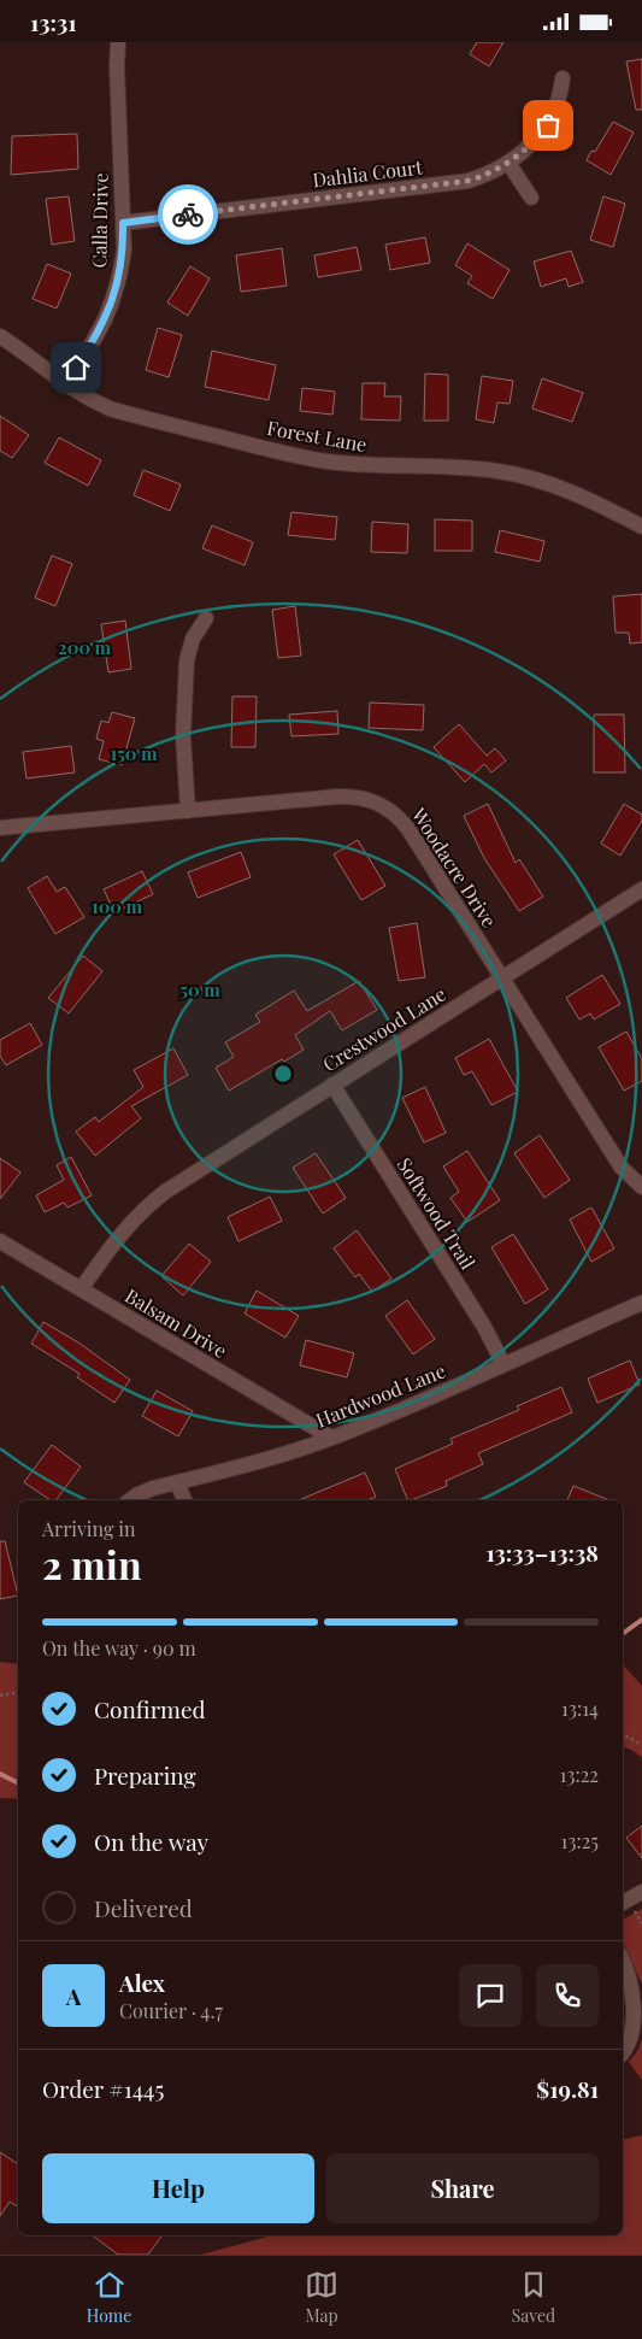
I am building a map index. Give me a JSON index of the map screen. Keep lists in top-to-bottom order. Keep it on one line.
{"streets":{"street":["Dahlia Court","Calla Drive","Forest Lane","Woodacre Drive","Crestwood Lane","Softwood Trail","Balsam Drive","Hardwood Lane"]},"crossings":[["Dahlia Court","Calla Drive"],["Calla Drive","Forest Lane"],["Woodacre Drive","Crestwood Lane"],["Crestwood Lane","Softwood Trail"],["Crestwood Lane","Balsam Drive"],["Softwood Trail","Hardwood Lane"],["Balsam Drive","Hardwood Lane"]],"page":{"status":"13:31","heading":["2 min","Arriving in","13:33–13:38"],"panel":["Alex","Courier · 4.7","Order #1445","$19.81"],"bar":"On the way · 90 m","list":[["Confirmed","13:14"],["Preparing","13:22"],["On the way","13:25"],"Delivered"],"round":"A","buttons":["Help","Share"],"tabs":["Home","Map","Saved"]},"rings":["200 m","150 m","100 m","50 m"]}
